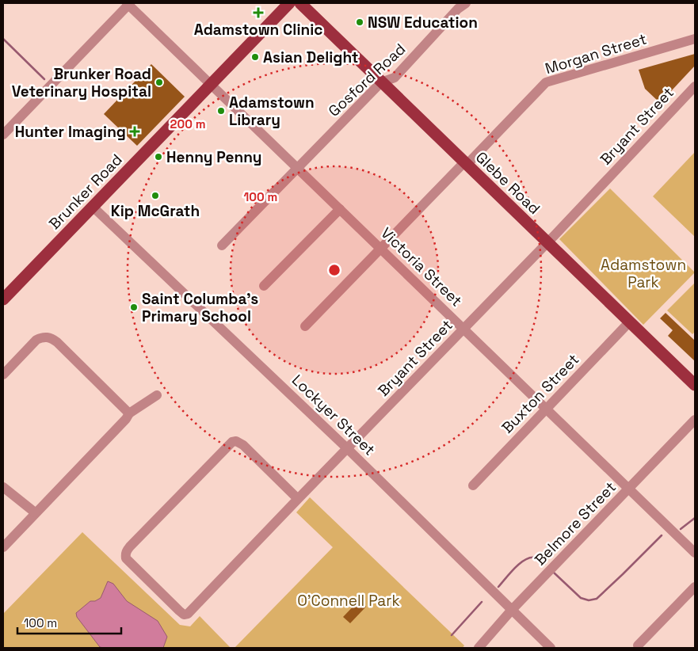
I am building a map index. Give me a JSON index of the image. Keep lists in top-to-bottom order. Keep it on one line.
{"streets":{"main road":["Glebe Road","Brunker Road"],"street":["Morgan Street","Gosford Road","Bryant Street","Victoria Street","Buxton Street","Lockyer Street","Belmore Street"]},"crossings":[["Morgan Street","Glebe Road"],["Morgan Street","Victoria Street"],["Gosford Road","Glebe Road"],["Gosford Road","Victoria Street"],["Bryant Street","Glebe Road"],["Bryant Street","Victoria Street"],["Bryant Street","Lockyer Street"],["Glebe Road","Buxton Street"],["Brunker Road","Victoria Street"],["Brunker Road","Lockyer Street"],["Victoria Street","Buxton Street"],["Victoria Street","Belmore Street"],["Lockyer Street","Belmore Street"]],"parks":["Adamstown Park","O'Connell Park"],"places":{"health":["Adamstown Clinic","Hunter Imaging"],"other":["NSW Education","Asian Delight","Brunker Road Veterinary Hospital","Adamstown Library","Henny Penny","Kip McGrath","Saint Columba’s Primary School"]},"scale_bar":"100 m","rings":["200 m","100 m"]}
